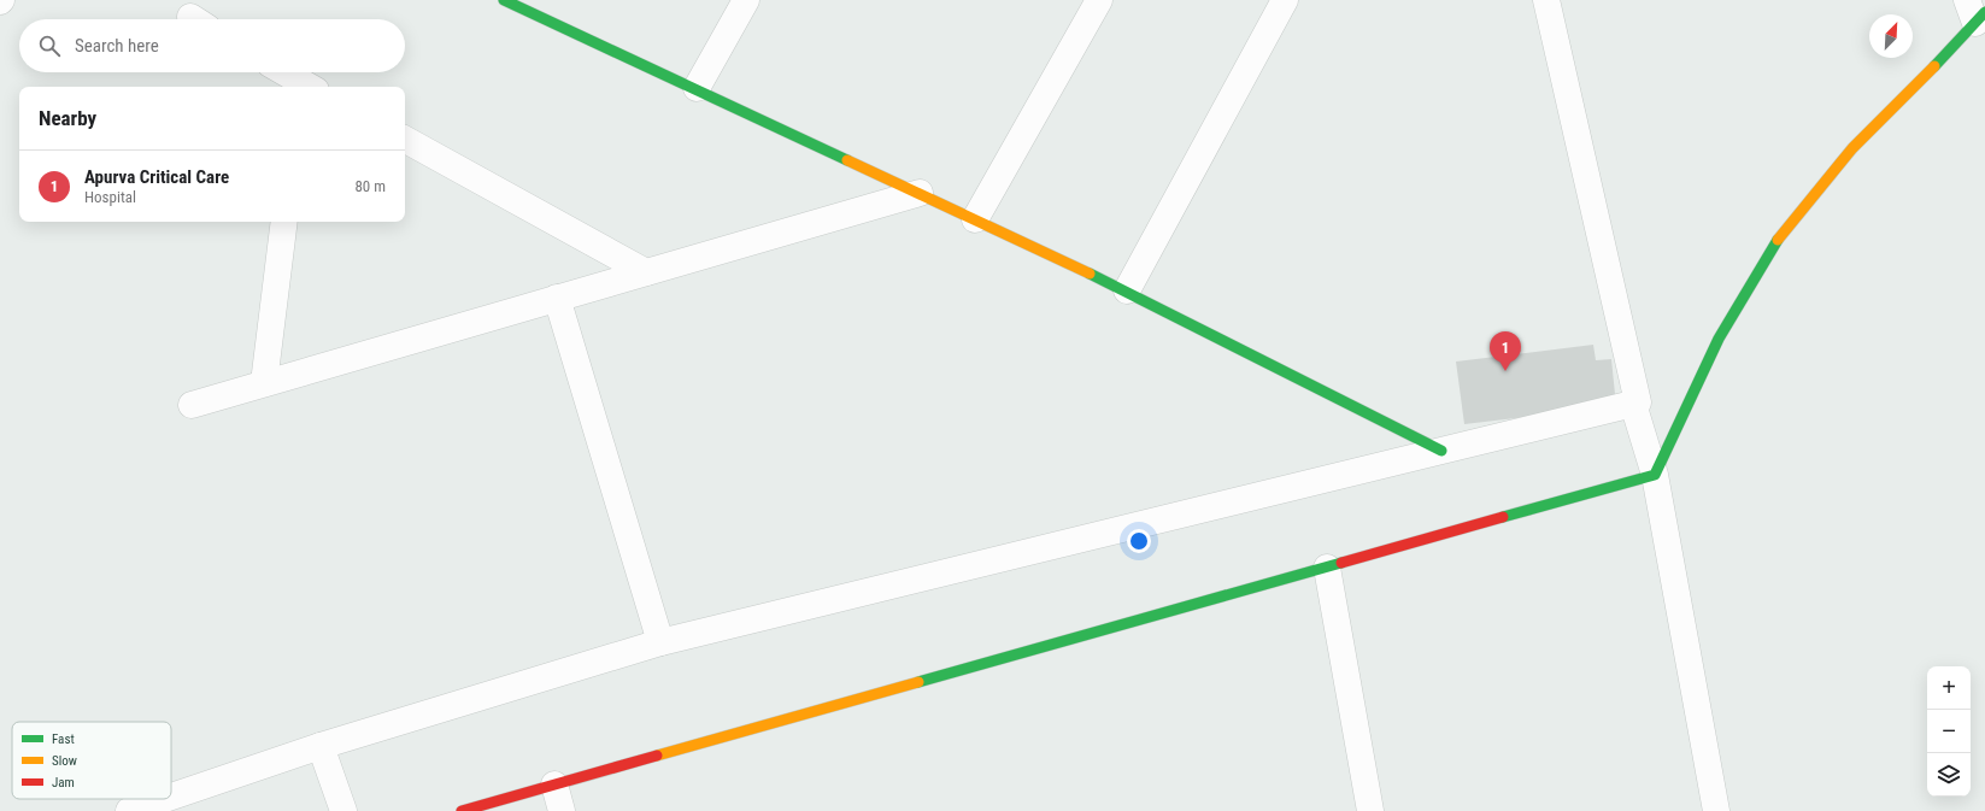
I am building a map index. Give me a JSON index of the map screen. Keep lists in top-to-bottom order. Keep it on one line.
{"legend":["Fast","Slow","Jam"],"north":"top right","page":{"search":"Search here","heading":"Nearby","list":[{"mark":"1","name":"Apurva Critical Care","note":"Hospital","value":"80 m"}],"pins":"1","map_buttons":["+","−"]}}
